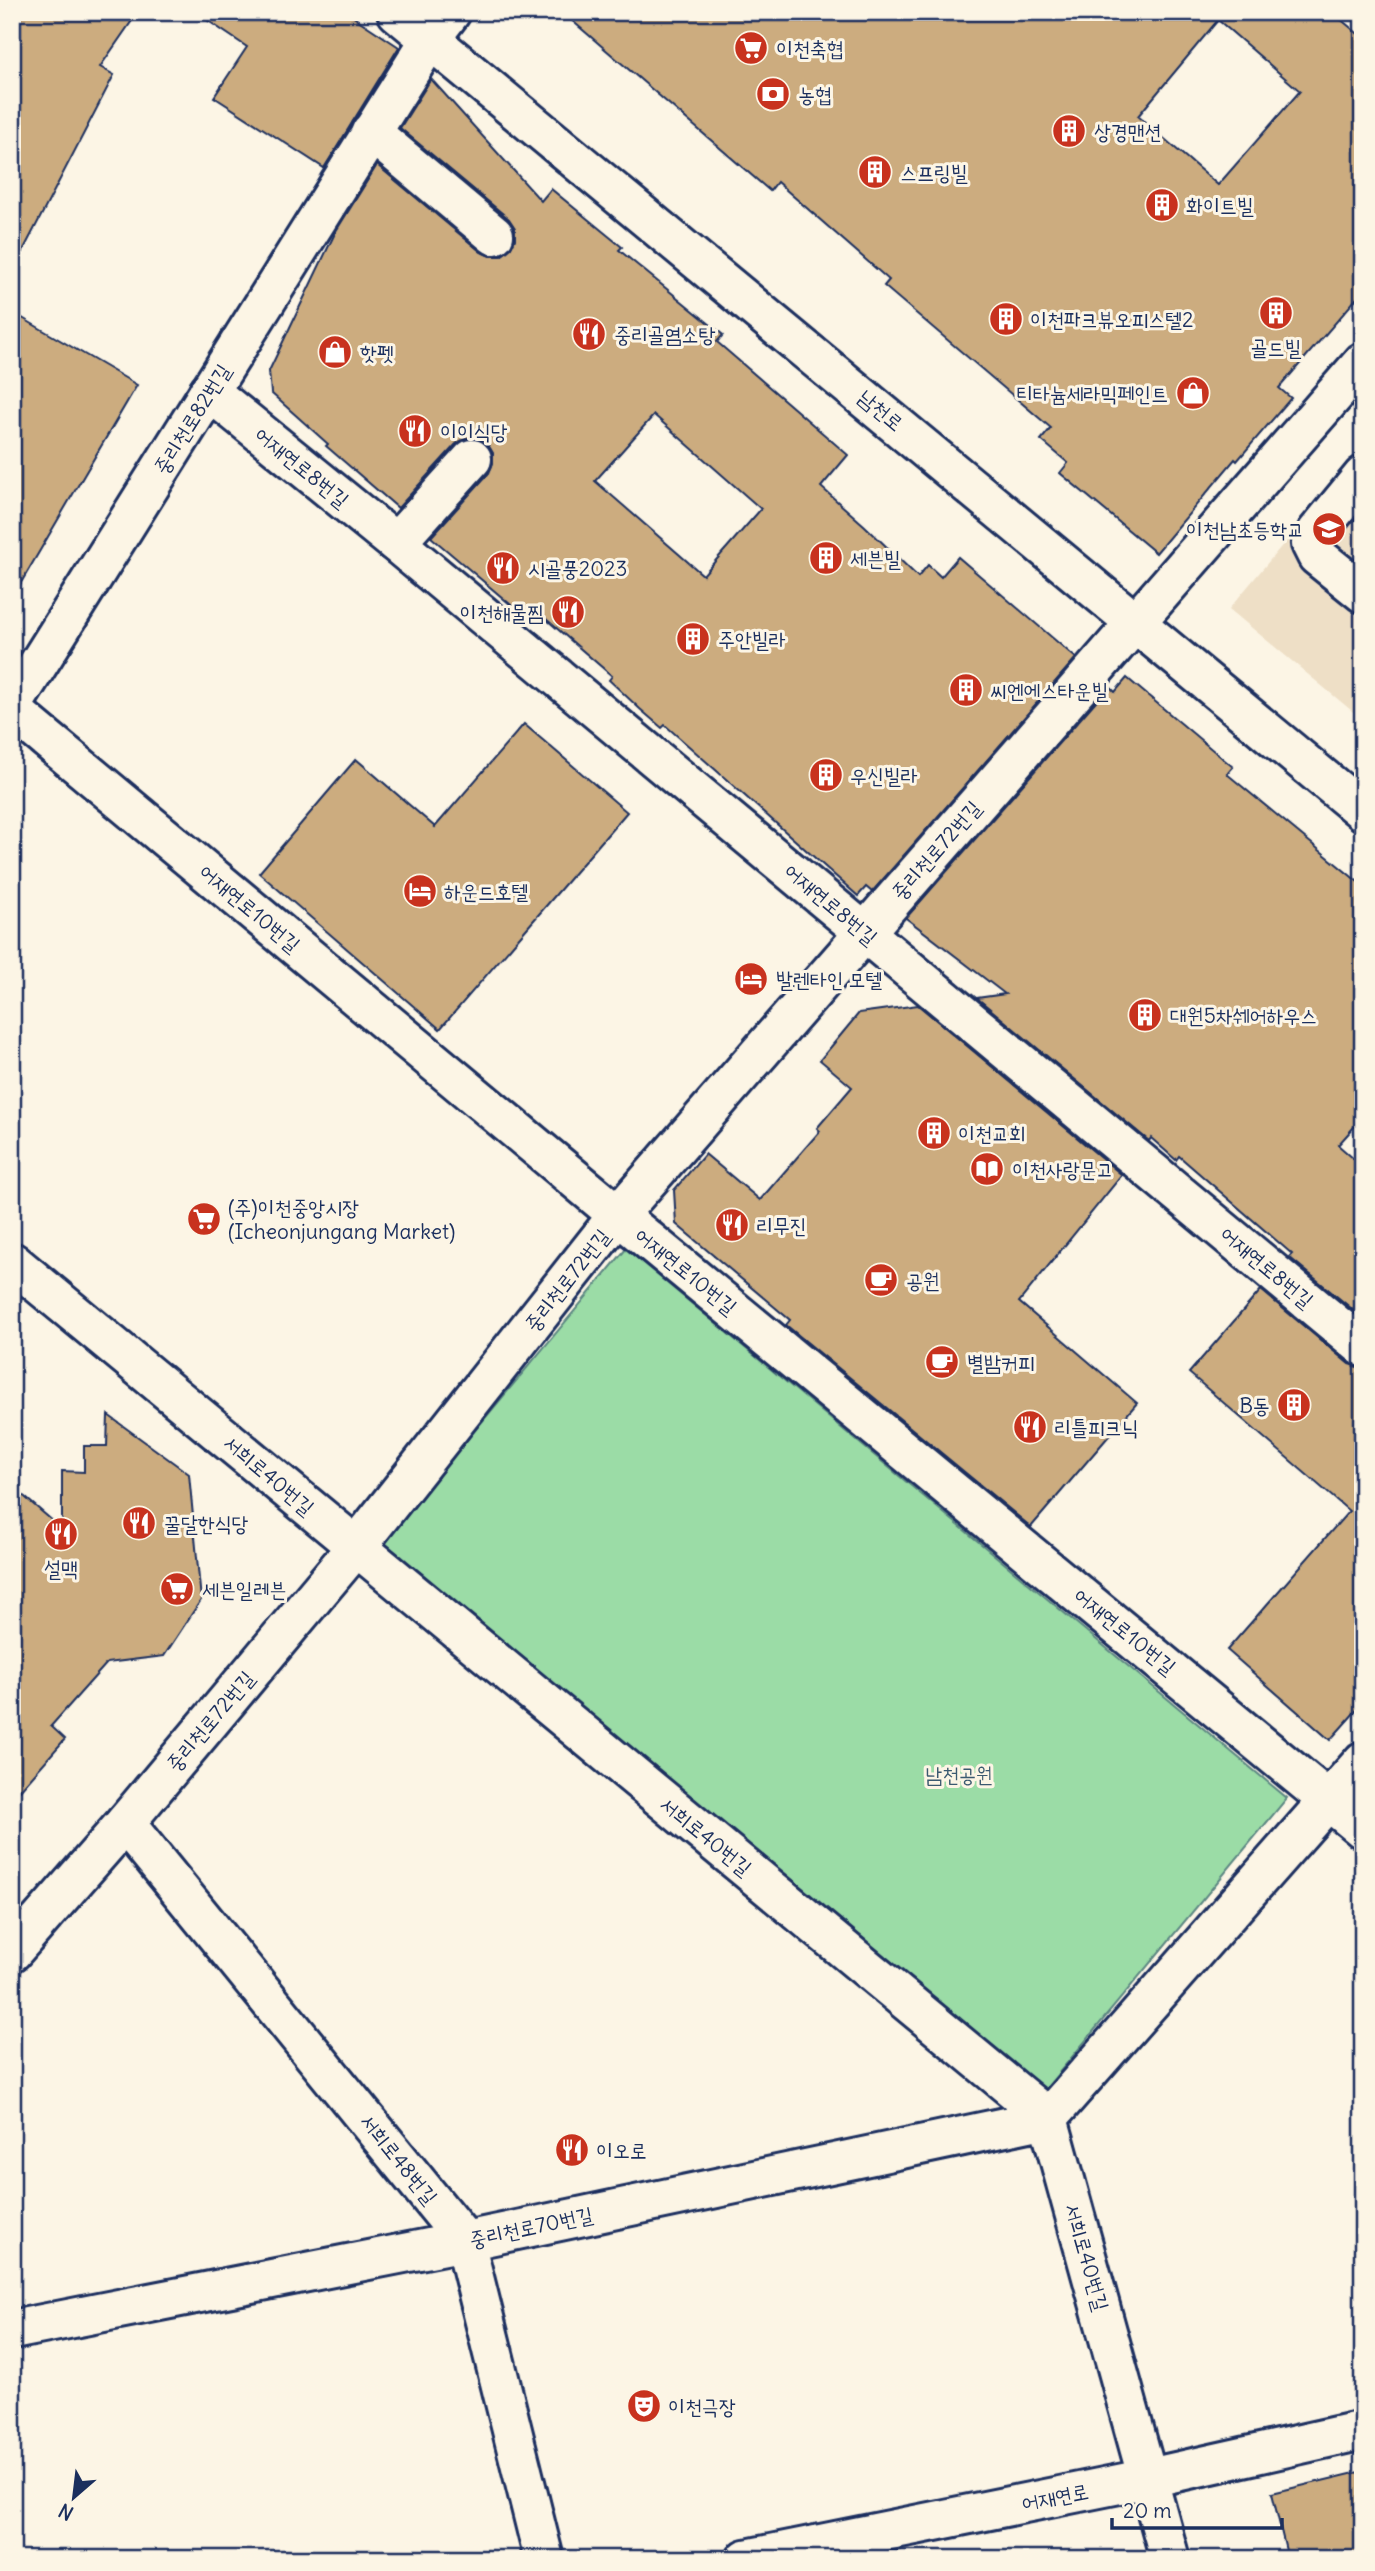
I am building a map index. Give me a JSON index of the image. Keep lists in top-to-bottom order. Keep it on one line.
{"streets":{"street":["남천로","중리천로82번길","어재연로8번길","중리천로72번길","어재연로10번길","서희로40번길","서희로48번길","중리천로70번길","어재연로"]},"crossings":[["남천로","중리천로82번길"],["남천로","중리천로72번길"],["중리천로82번길","어재연로8번길"],["중리천로82번길","어재연로10번길"],["어재연로8번길","중리천로72번길"],["중리천로72번길","어재연로10번길"],["중리천로72번길","서희로40번길"],["중리천로72번길","서희로48번길"],["서희로40번길","중리천로70번길"],["서희로40번길","어재연로"],["서희로48번길","중리천로70번길"]],"parks":["남천공원"],"places":{"supermarket":["이천축협","(주)이천중앙시장 (Icheonjungang Market)","세븐일레븐"],"bank":["농협"],"building":["상경맨션","스프링빌","화이트빌","골드빌","이천파크뷰오피스텔2","세븐빌","주안빌라","씨엔에스타운빌","우신빌라","대원5차쉐어하우스","이천교회","B동"],"restaurant":["중리골염소탕","이이식당","시골풍2023","이천해물찜","리무진","리틀피크닉","꿀달한식당","설맥","이오로"],"shop":["핫펫","티타늄세라믹페인트"],"school or university":["이천남초등학교"],"hotel":["하운드호텔","발렌타인 모텔"],"library":["이천사랑문고"],"cafe":["공원","별밤커피"],"theatre":["이천극장"]},"scale_bar":"20 m","north":"bottom left"}
